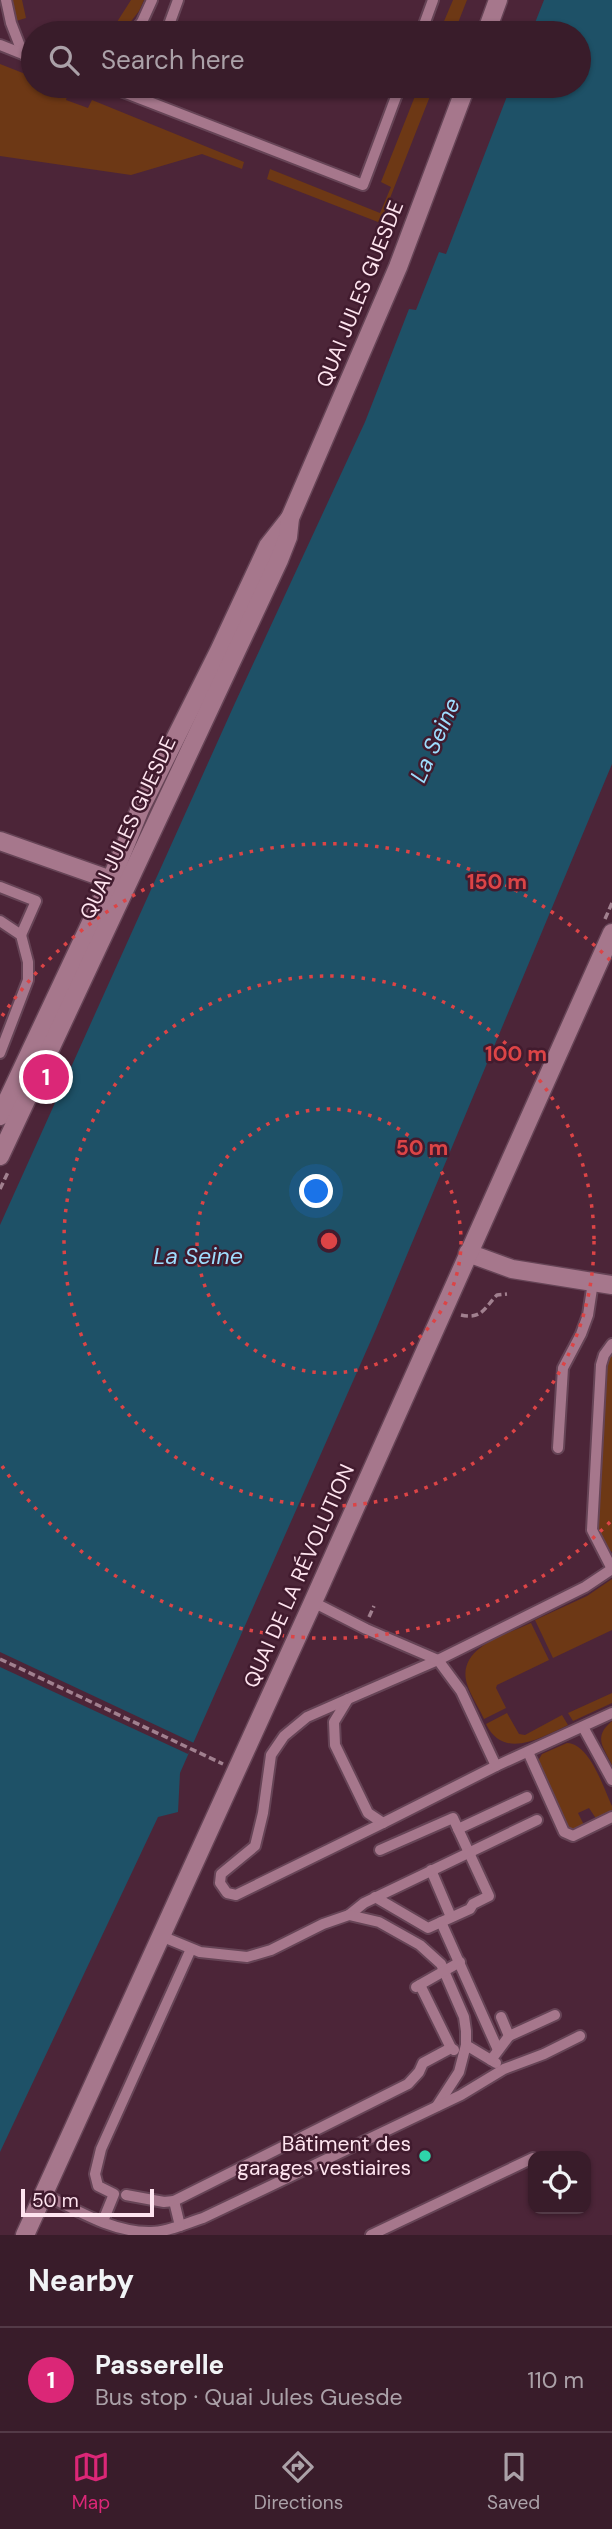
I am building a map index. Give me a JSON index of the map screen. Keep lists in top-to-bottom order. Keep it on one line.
{"streets":{"main road":["QUAI JULES GUESDE","QUAI DE LA RÉVOLUTION"]},"water":["La Seine"],"places":["Bâtiment des garages vestiaires"],"scale_bar":"50 m","page":{"search":"Search here","pins":"1","scale":"50 m","heading":"Nearby","list":[{"mark":"1","name":"Passerelle","note":"Bus stop · Quai Jules Guesde","value":"110 m"}],"nav":["Map","Directions","Saved"]},"rings":["150 m","100 m","50 m"]}
